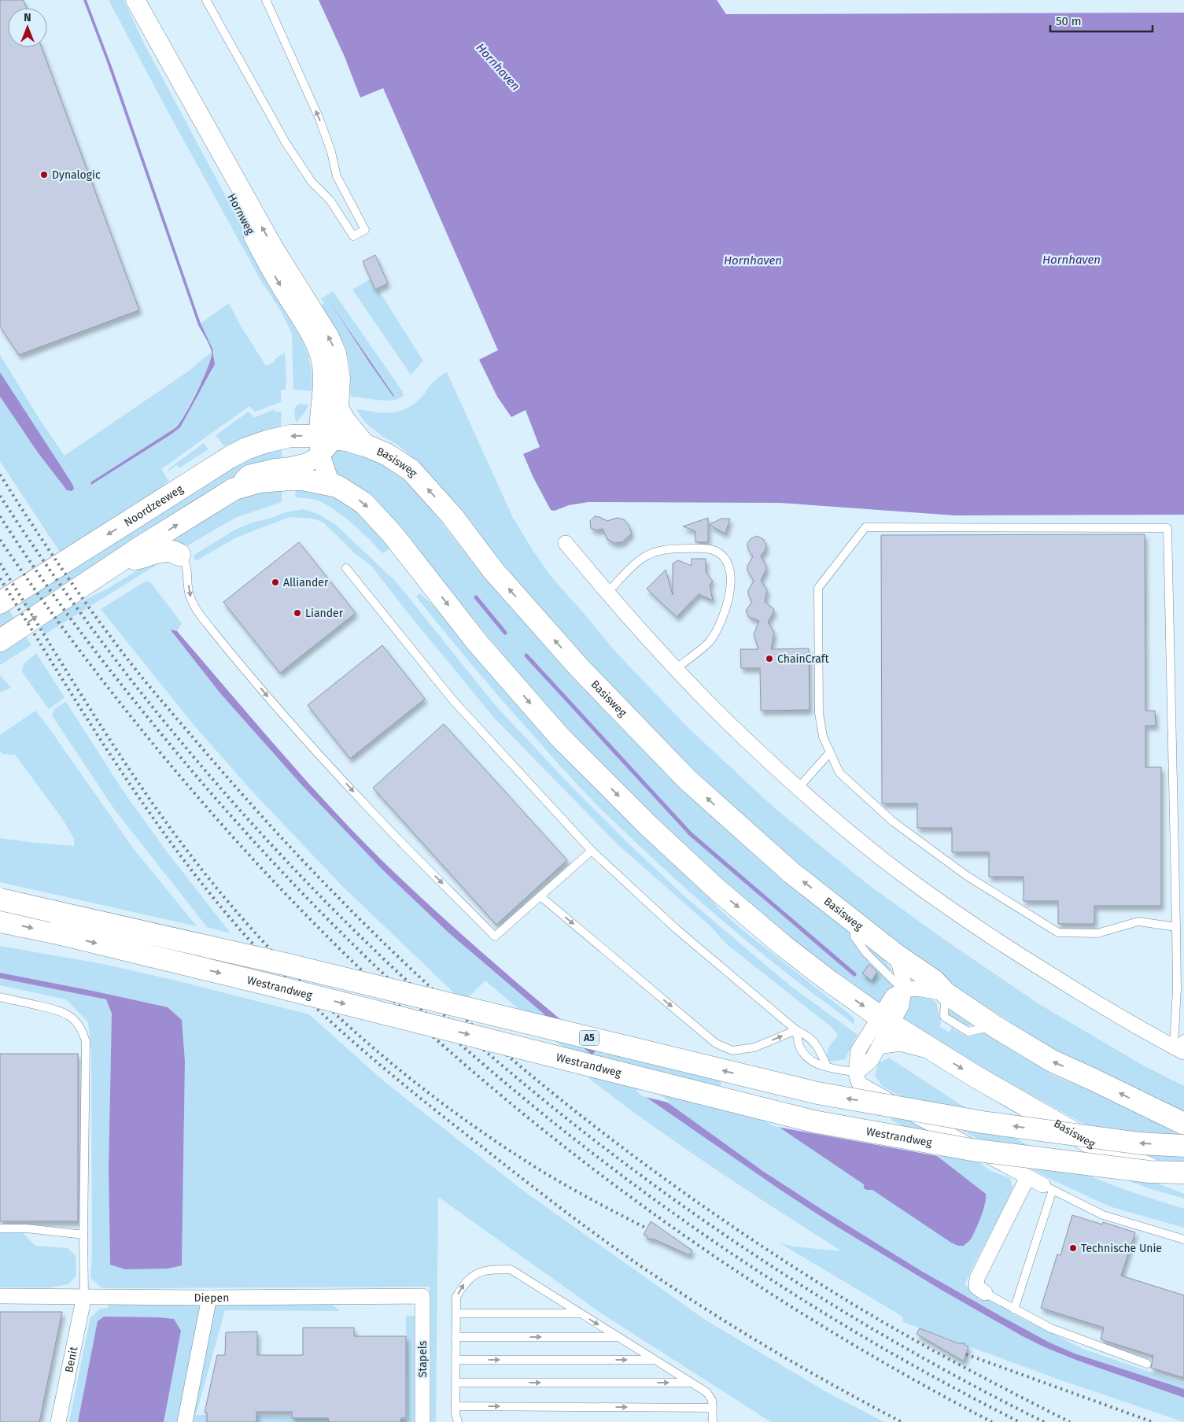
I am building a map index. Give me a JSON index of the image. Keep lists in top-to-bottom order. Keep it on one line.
{"streets":{"main road":["Basisweg","Noordzeeweg","Westrandweg","A5"],"street":["Hornweg","Diepen","Benit","Stapels"]},"crossings":[["Hornweg","Basisweg"],["Hornweg","Noordzeeweg"],["Basisweg","Noordzeeweg"],["Diepen","Benit"],["Diepen","Stapels"]],"water":["Hornhaven"],"places":["Dynalogic","Alliander","Liander","ChainCraft","Technische Unie"],"scale_bar":"50 m","north":"top"}
